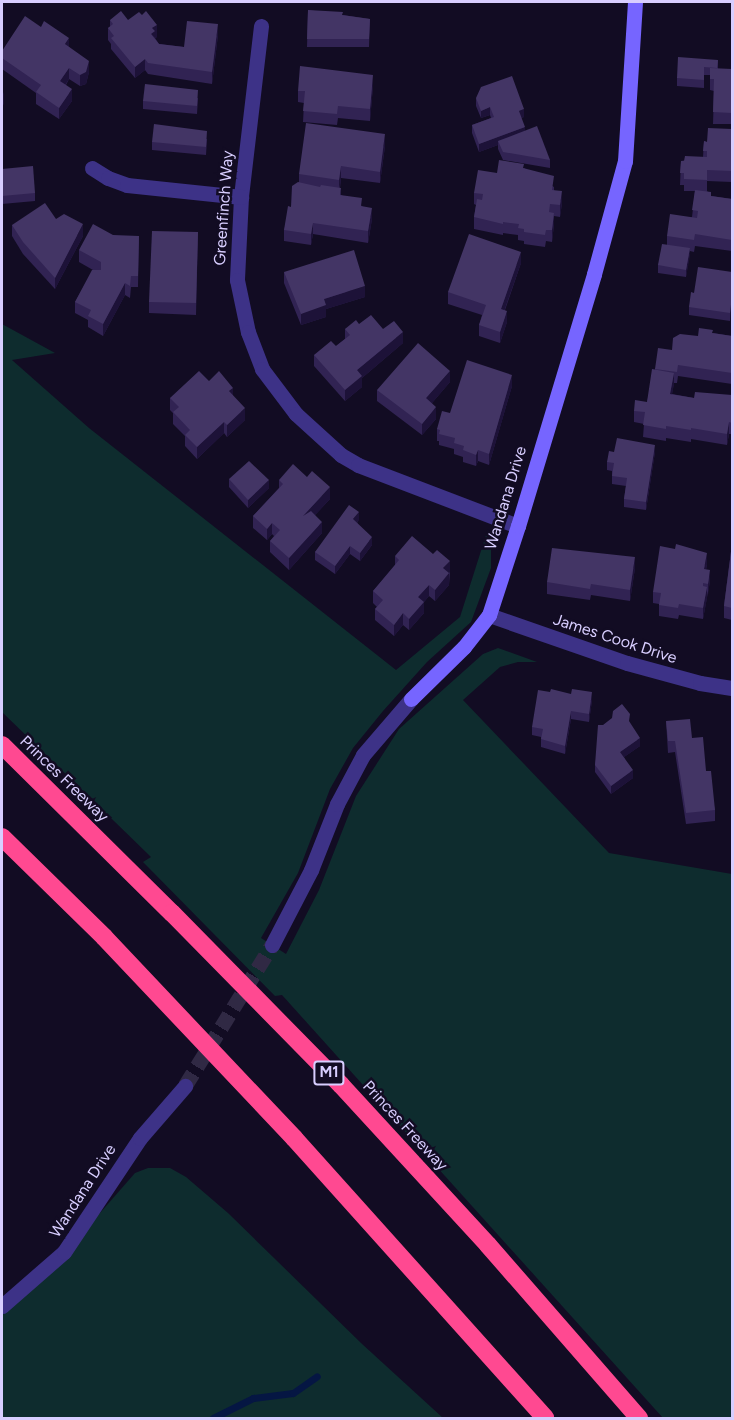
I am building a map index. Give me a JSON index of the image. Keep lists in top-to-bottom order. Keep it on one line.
{"streets":{"highway":["Princes Freeway","M1"],"street":["Greenfinch Way","Wandana Drive","James Cook Drive"]},"crossings":[["Greenfinch Way","Wandana Drive"],["Wandana Drive","James Cook Drive"]]}
